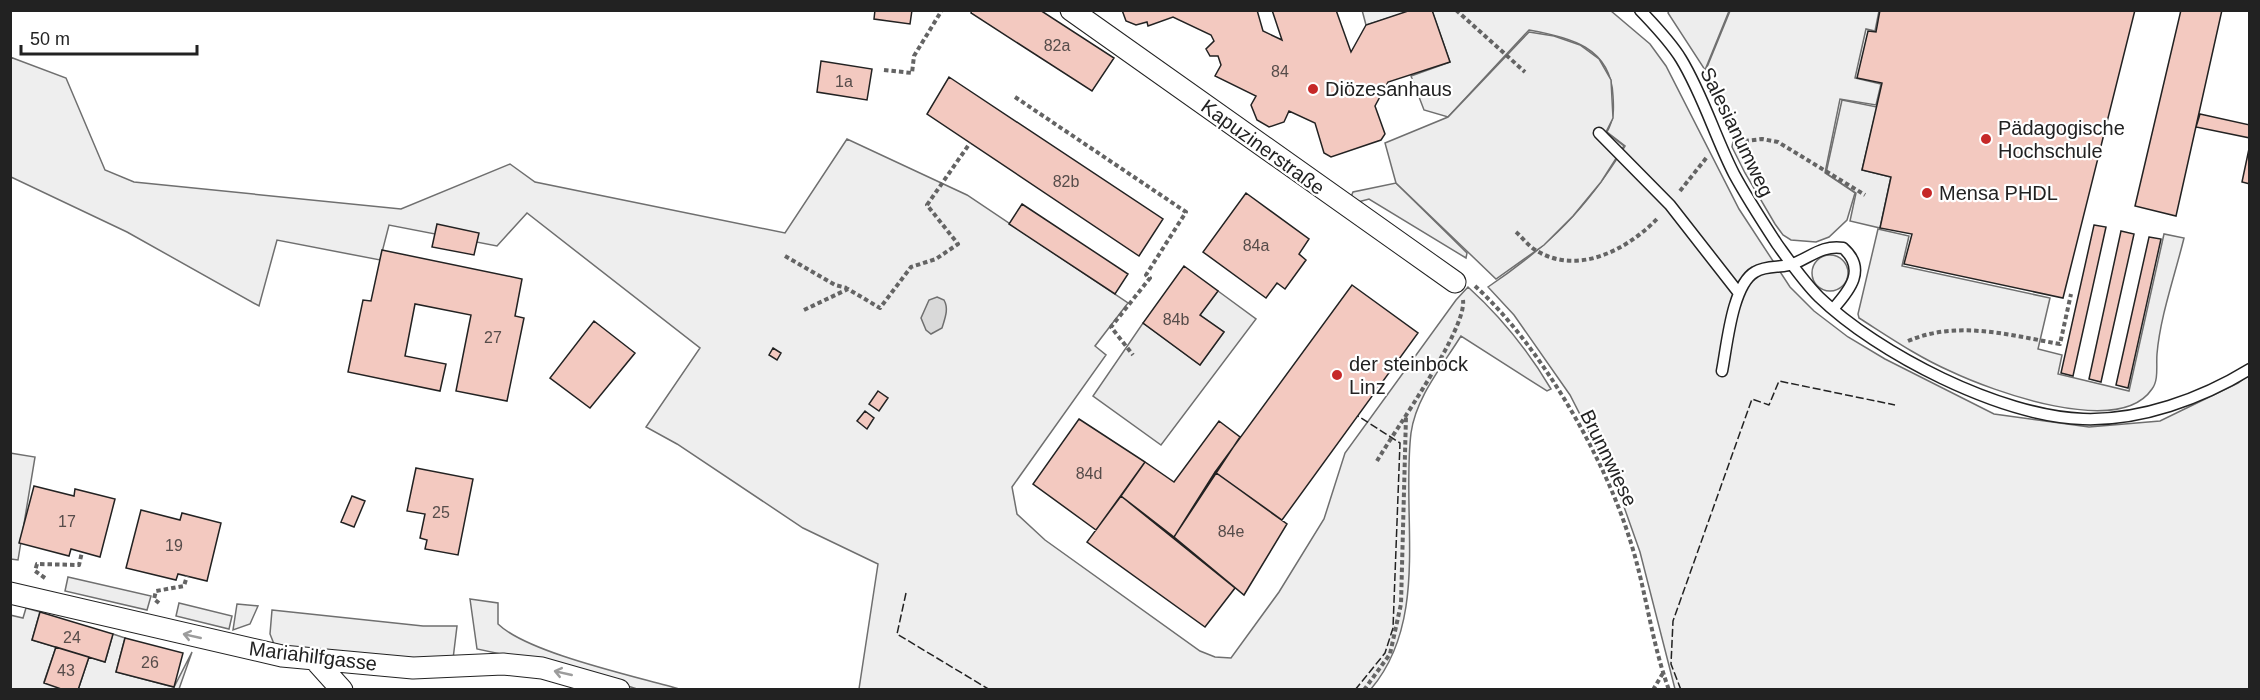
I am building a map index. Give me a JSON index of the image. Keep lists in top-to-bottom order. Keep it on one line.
{"streets":{"street":["Kapuzinerstraße","Mariahilfgasse"],"lane":["Salesianumweg"],"path":["Brunnwiese"]},"crossings":[["Kapuzinerstraße","Brunnwiese"]],"one_way":["Mariahilfgasse"],"places":["Diözesanhaus","Pädagogische Hochschule","Mensa PHDL","der steinbock Linz"],"house_numbers":["82a","84","1a","82b","84a","84b","27","84d","25","17","84e","19","24","26","43"],"scale_bar":"50 m"}
